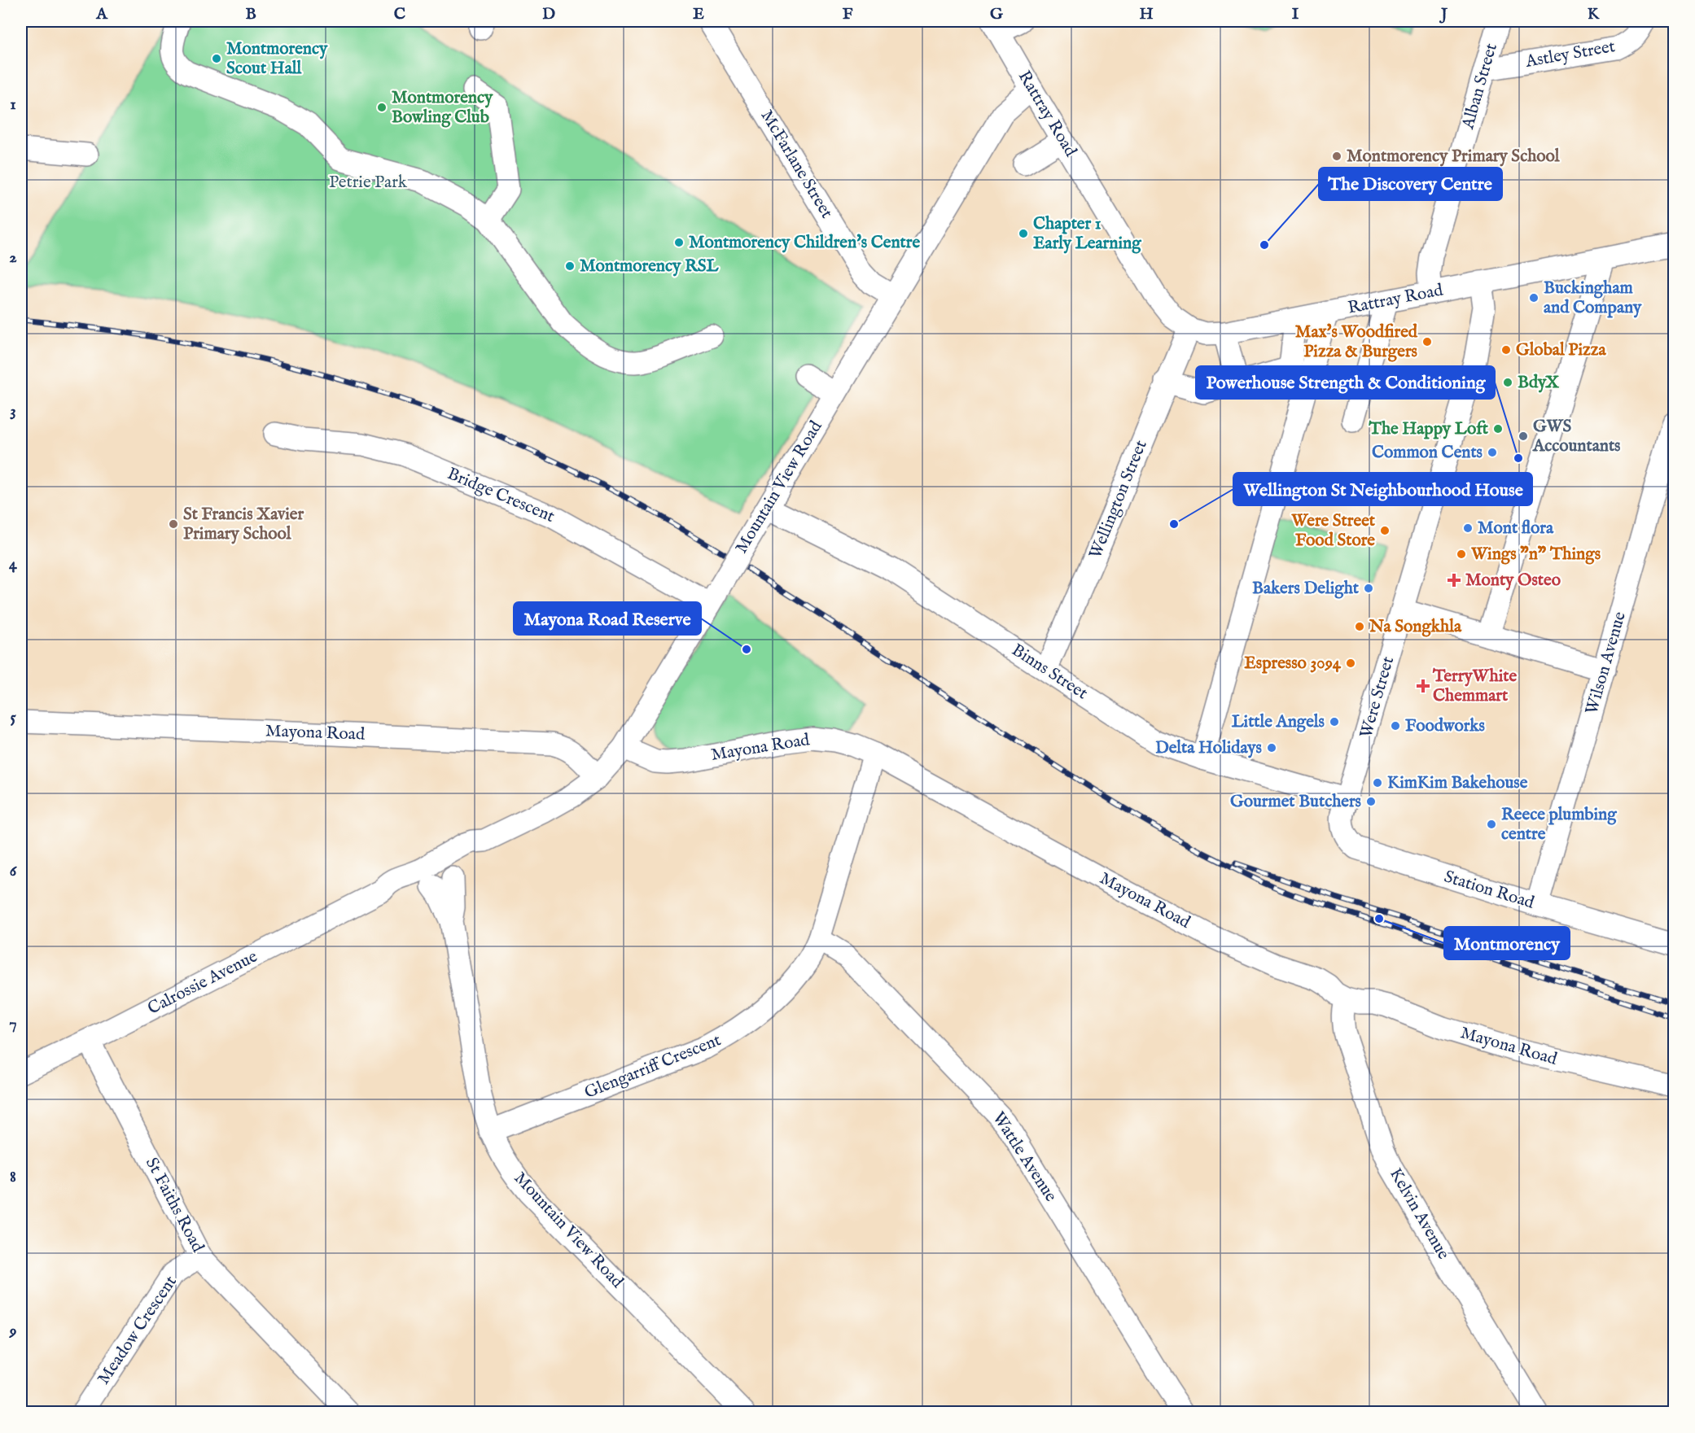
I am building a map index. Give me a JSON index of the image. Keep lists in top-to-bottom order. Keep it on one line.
{"streets":{"street":["Astley Street","Alban Street","Rattray Road","McFarlane Street","Mountain View Road","Bridge Crescent","Wellington Street","Wilson Avenue","Binns Street","Were Street","Mayona Road","Station Road","Calrossie Avenue","Glengarriff Crescent","Wattle Avenue","St Faiths Road","Kelvin Avenue","Meadow Crescent"]},"crossings":[["Astley Street","Alban Street"],["Alban Street","Rattray Road"],["Rattray Road","Mountain View Road"],["Rattray Road","Wellington Street"],["Rattray Road","Were Street"],["McFarlane Street","Mountain View Road"],["Mountain View Road","Bridge Crescent"],["Mountain View Road","Binns Street"],["Mountain View Road","Mayona Road"],["Mountain View Road","Calrossie Avenue"],["Mountain View Road","Glengarriff Crescent"],["Wellington Street","Binns Street"],["Wilson Avenue","Station Road"],["Binns Street","Were Street"],["Binns Street","Station Road"],["Were Street","Station Road"],["Mayona Road","Glengarriff Crescent"],["Mayona Road","Kelvin Avenue"],["Calrossie Avenue","St Faiths Road"],["Glengarriff Crescent","Wattle Avenue"],["St Faiths Road","Meadow Crescent"]],"parks":["Petrie Park"],"places":{"other":["Montmorency Scout Hall","Montmorency Bowling Club","Montmorency Primary School","Chapter 1 Early Learning","Montmorency Children's Centre","The Discovery Centre","Montmorency RSL","Buckingham and Company","Max's Woodfired Pizza & Burgers","Global Pizza","BdyX","The Happy Loft","GWS Accountants","Common Cents","Powerhouse Strength & Conditioning","St Francis Xavier Primary School","Wellington St Neighbourhood House","Mont flora","Were Street Food Store","Wings \"n\" Things","Bakers Delight","Na Songkhla","Mayona Road Reserve","Espresso 3094","Little Angels","Foodworks","Delta Holidays","KimKim Bakehouse","Gourmet Butchers","Reece plumbing centre","Montmorency"],"health":["Monty Osteo","TerryWhite Chemmart"]},"grid":{"columns":["A","B","C","D","E","F","G","H","I","J","K"],"rows":["1","2","3","4","5","6","7","8","9"]}}
